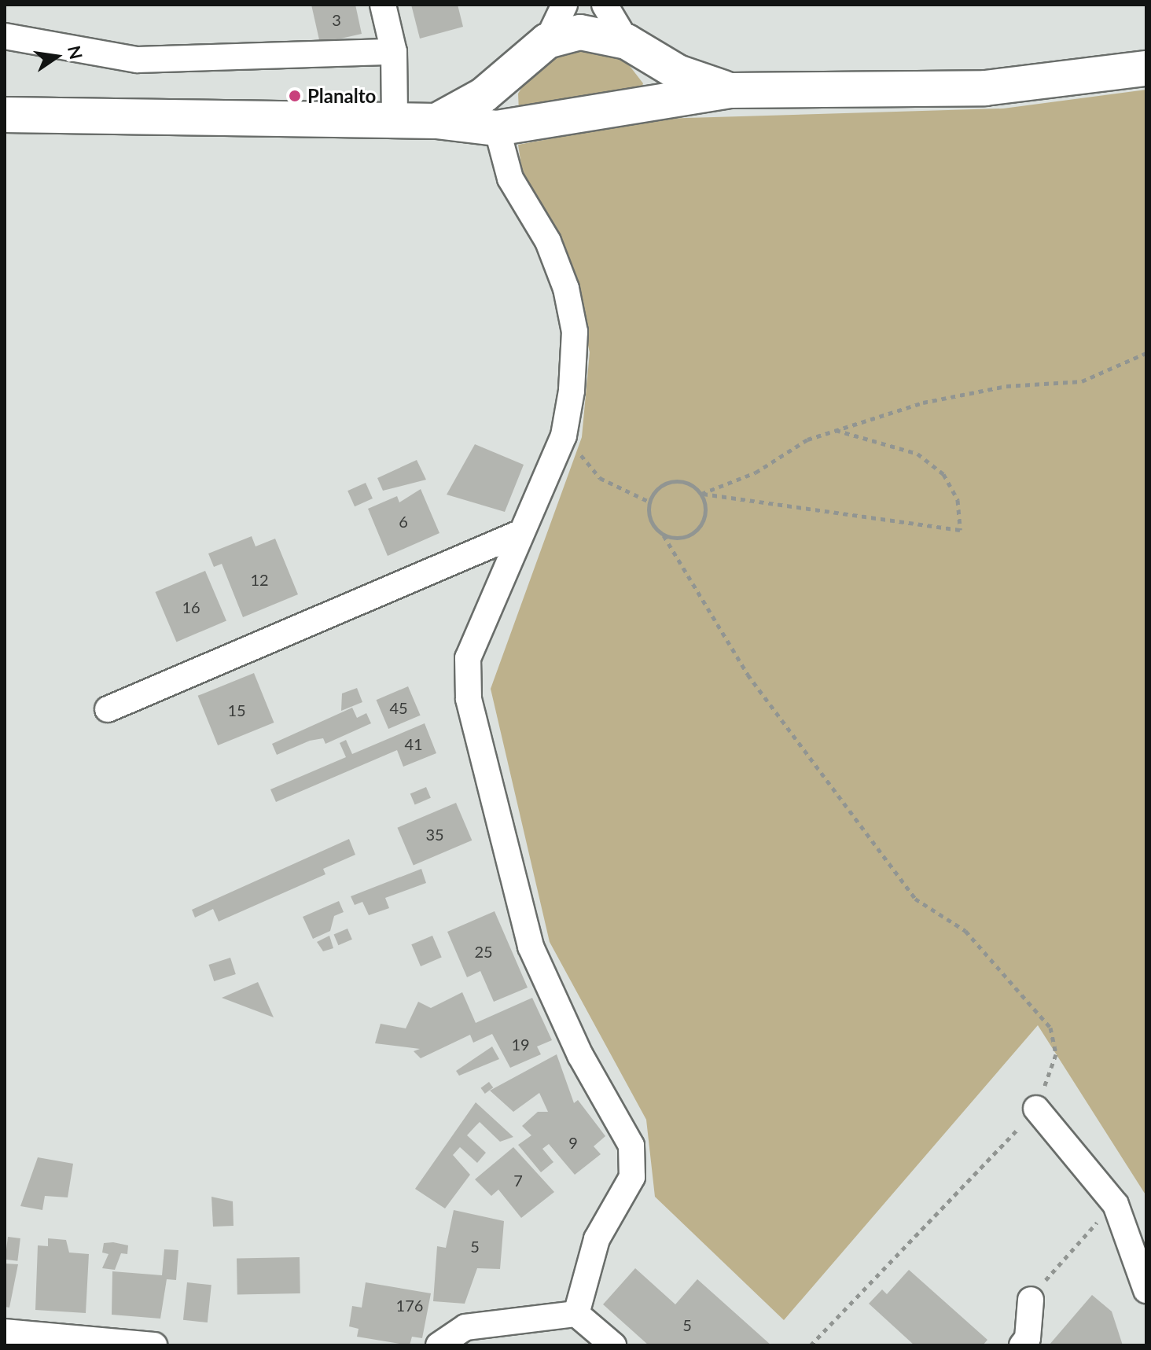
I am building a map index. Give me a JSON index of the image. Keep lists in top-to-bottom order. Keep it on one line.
{"places":["Planalto"],"house_numbers":["3","6","12","16","45","15","41","35","25","19","9","7","5","176","5"],"north":"right"}
